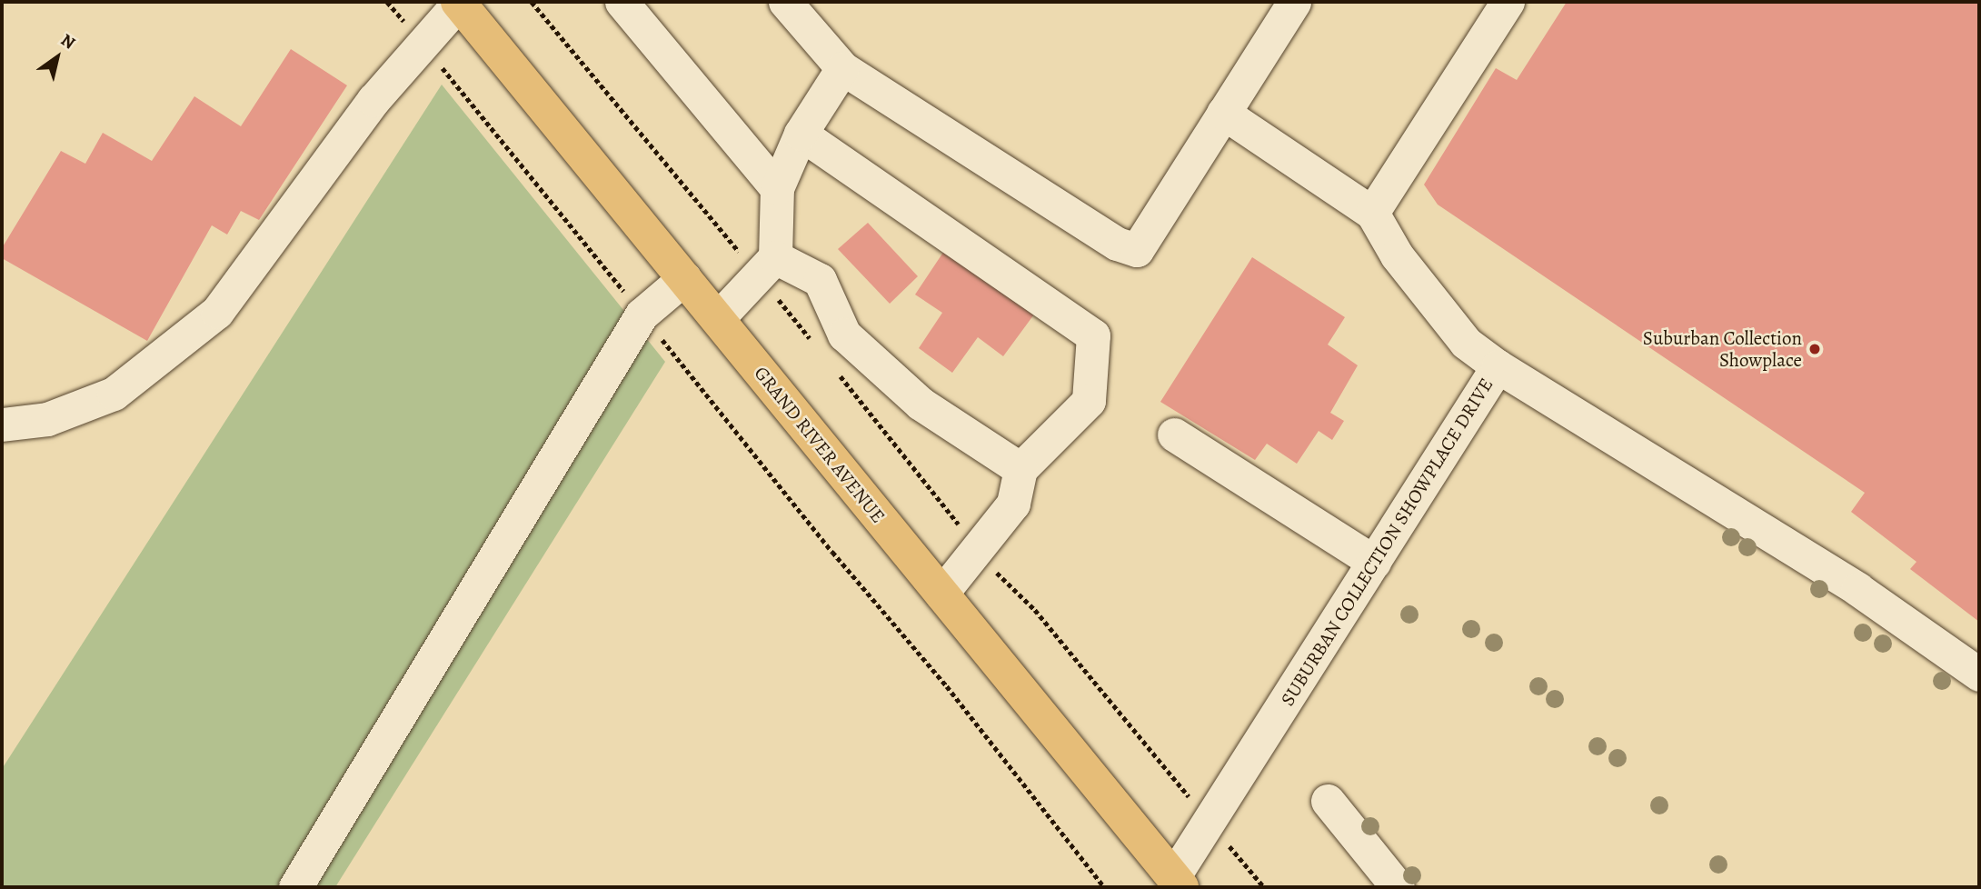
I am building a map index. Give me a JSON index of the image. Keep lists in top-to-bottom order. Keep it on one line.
{"streets":{"main road":["GRAND RIVER AVENUE"],"lane":["SUBURBAN COLLECTION SHOWPLACE DRIVE"]},"crossings":[["GRAND RIVER AVENUE","SUBURBAN COLLECTION SHOWPLACE DRIVE"]],"places":["Suburban Collection Showplace"],"north":"top right"}
